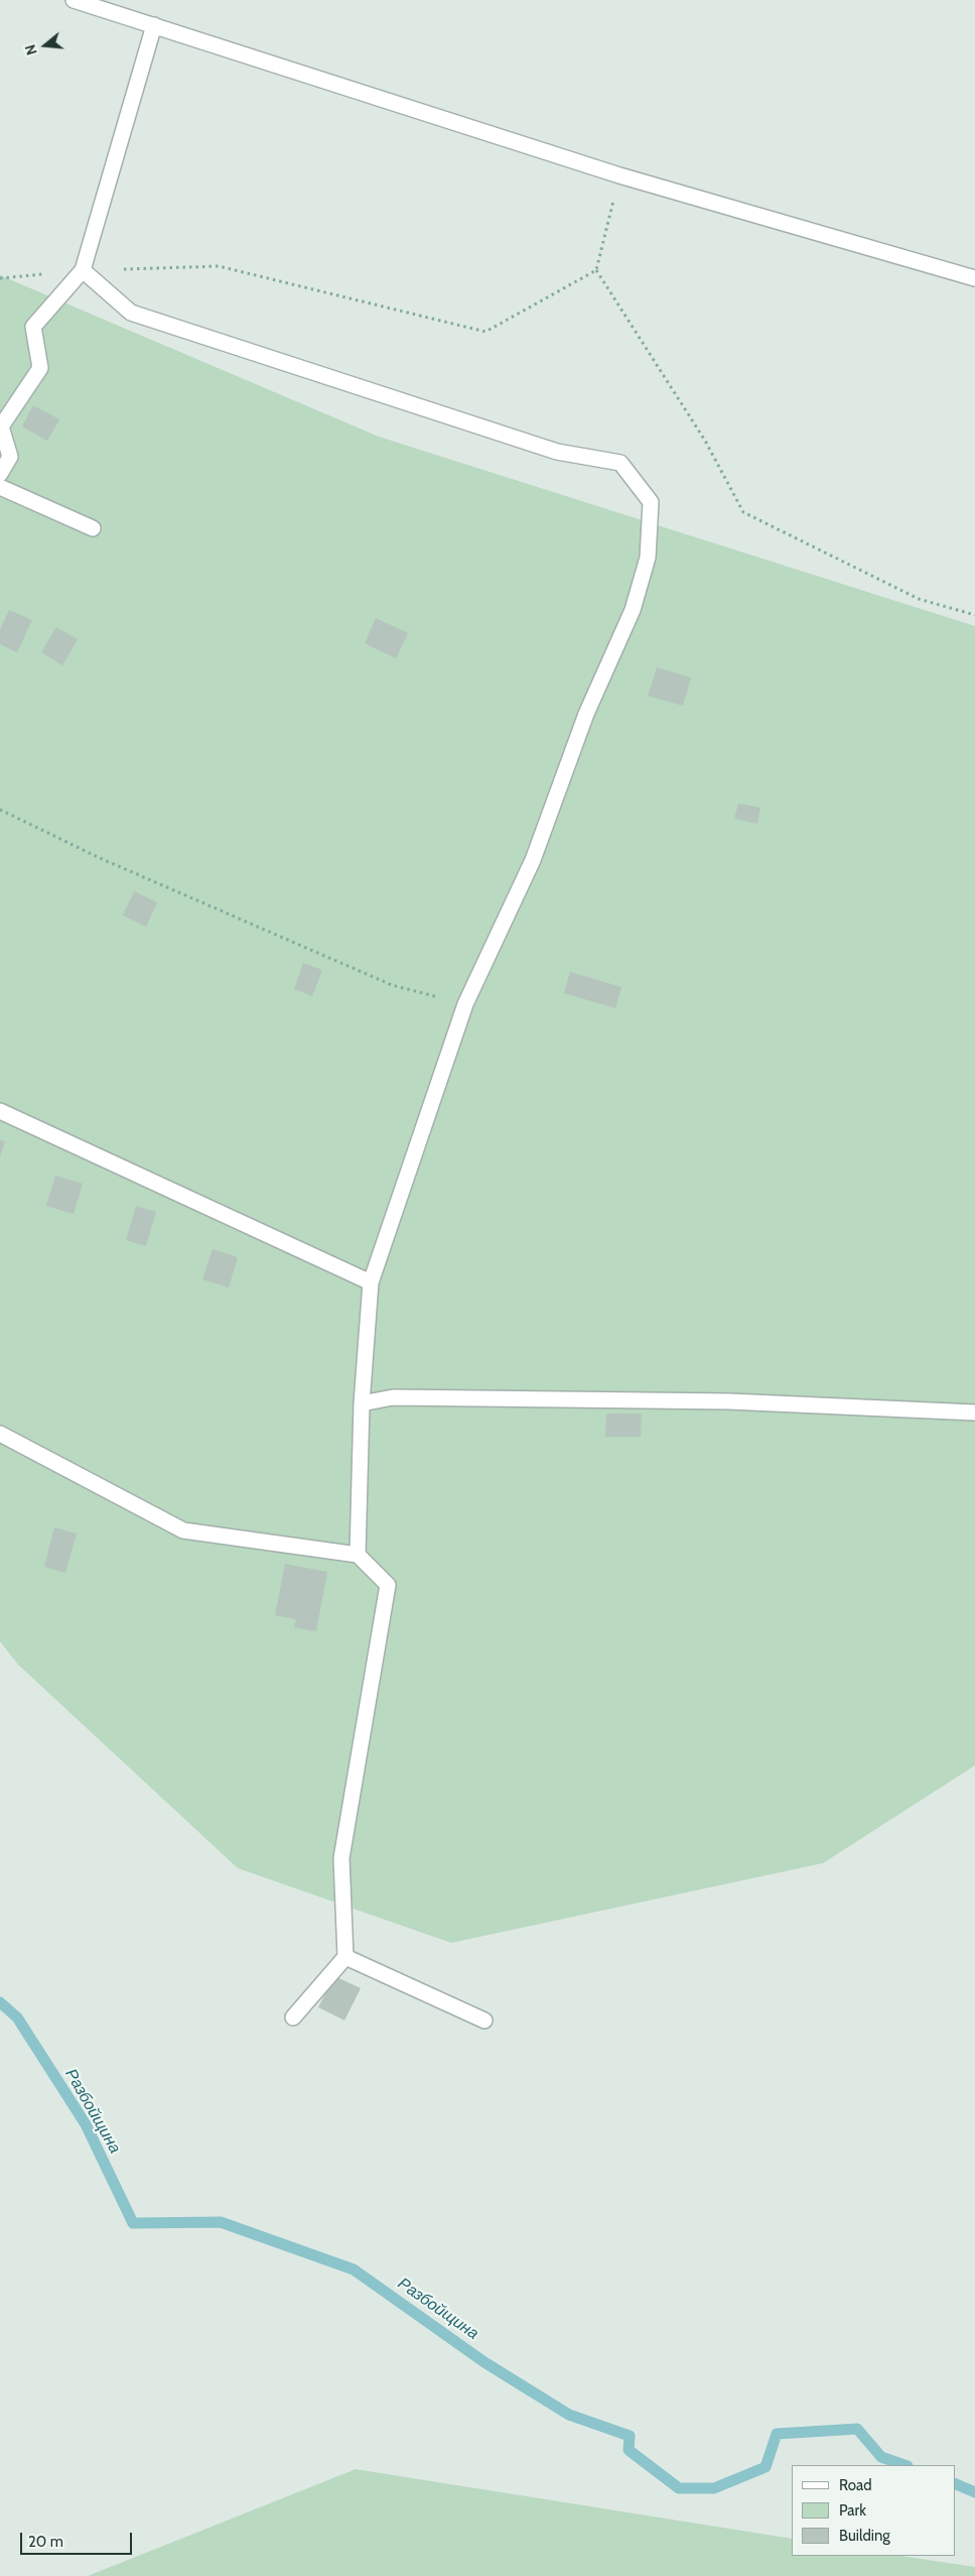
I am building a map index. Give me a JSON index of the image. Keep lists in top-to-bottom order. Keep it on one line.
{"water":["Разбойщина"],"legend":["Road","Park","Building"],"scale_bar":"20 m","north":"left"}
